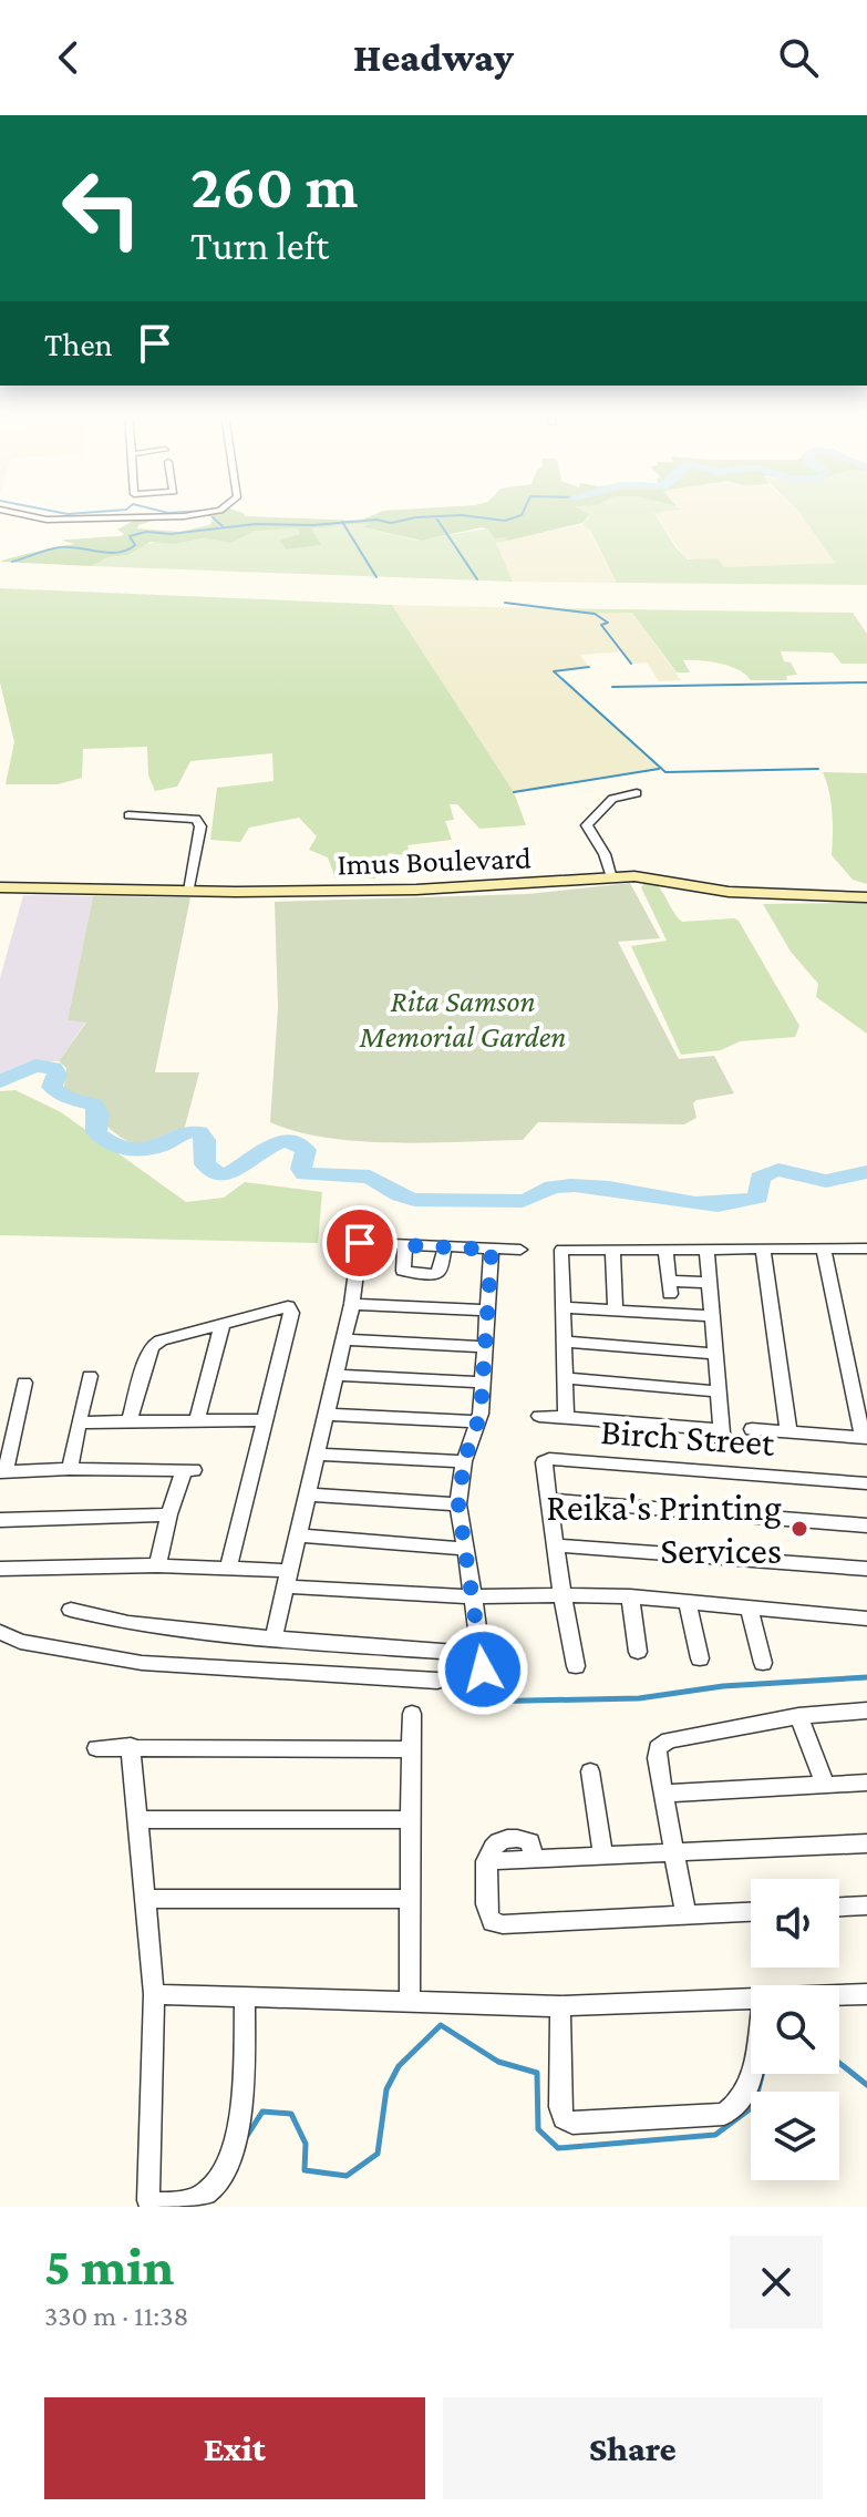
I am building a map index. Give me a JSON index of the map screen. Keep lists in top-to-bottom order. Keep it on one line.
{"streets":{"main road":["Imus Boulevard"],"street":["Birch Street"]},"parks":["Rita Samson Memorial Garden"],"places":["Reika's Printing Services"],"page":{"header":"Headway","turn":["260 m","Turn left"],"then":"Then","heading":["5 min","330 m · 11:38"],"buttons":["Exit","Share"]}}
